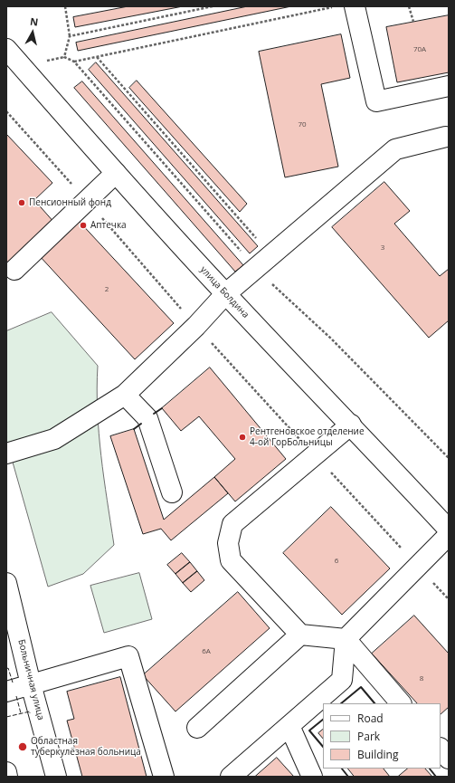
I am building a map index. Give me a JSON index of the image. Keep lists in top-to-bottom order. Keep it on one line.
{"streets":{"main road":["улица Болдина","Больничная улица"]},"places":["Пенсионный фонд","Аптечка","Рентгеновское отделение 4-ой ГорБольницы","Областная туберкулёзная больница"],"house_numbers":["70А","70","3","2","6","6А","8"],"legend":["Road","Park","Building"],"north":"top"}
